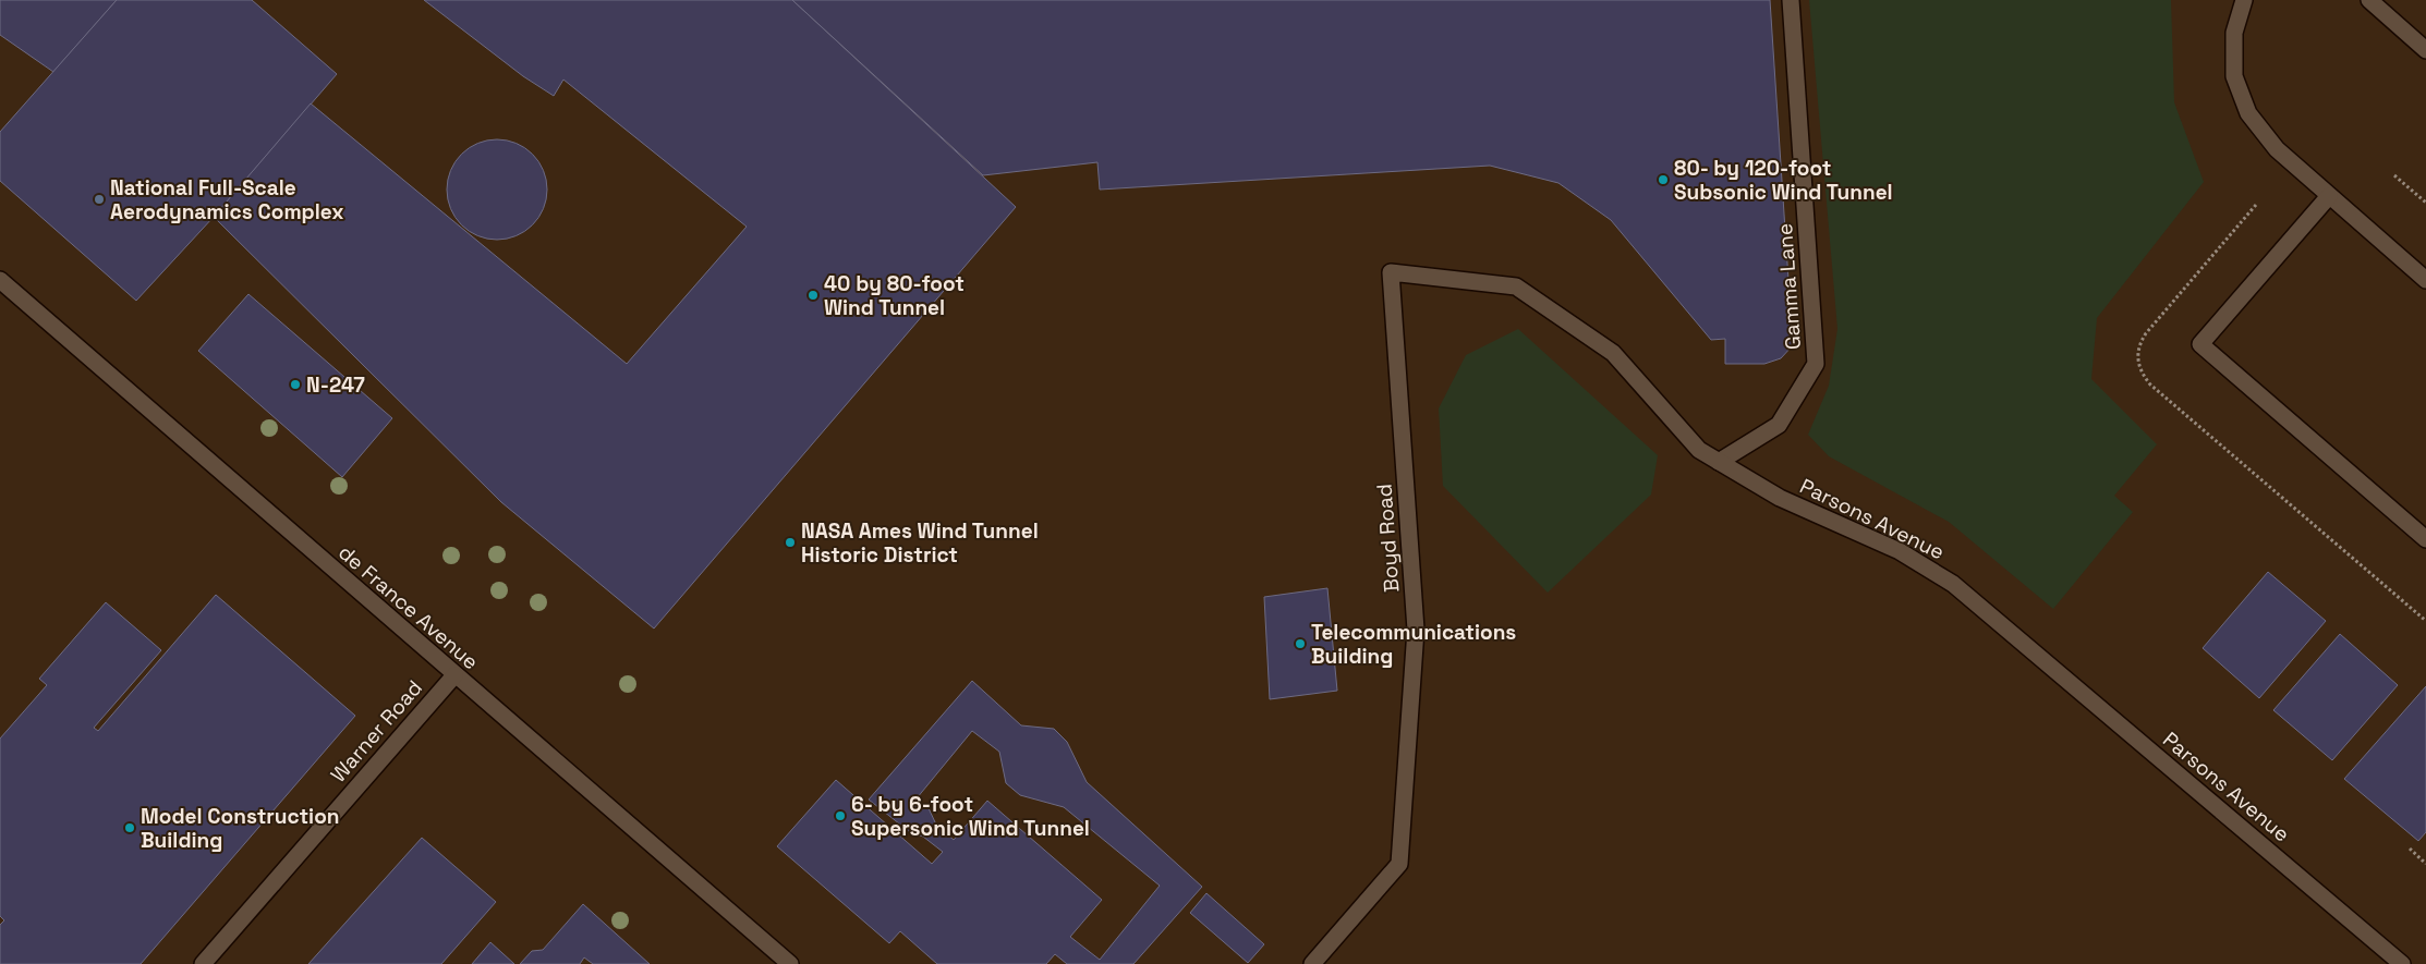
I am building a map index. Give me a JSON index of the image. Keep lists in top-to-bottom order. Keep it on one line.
{"streets":{"street":["Gamma Lane","Parsons Avenue","Boyd Road","de France Avenue","Warner Road"]},"crossings":[["Gamma Lane","Parsons Avenue"],["Parsons Avenue","Boyd Road"],["de France Avenue","Warner Road"]],"places":["80- by 120-foot Subsonic Wind Tunnel","National Full-Scale Aerodynamics Complex","40 by 80-foot Wind Tunnel","N-247","NASA Ames Wind Tunnel Historic District","Telecommunications Building","6- by 6-foot Supersonic Wind Tunnel","Model Construction Building"]}
